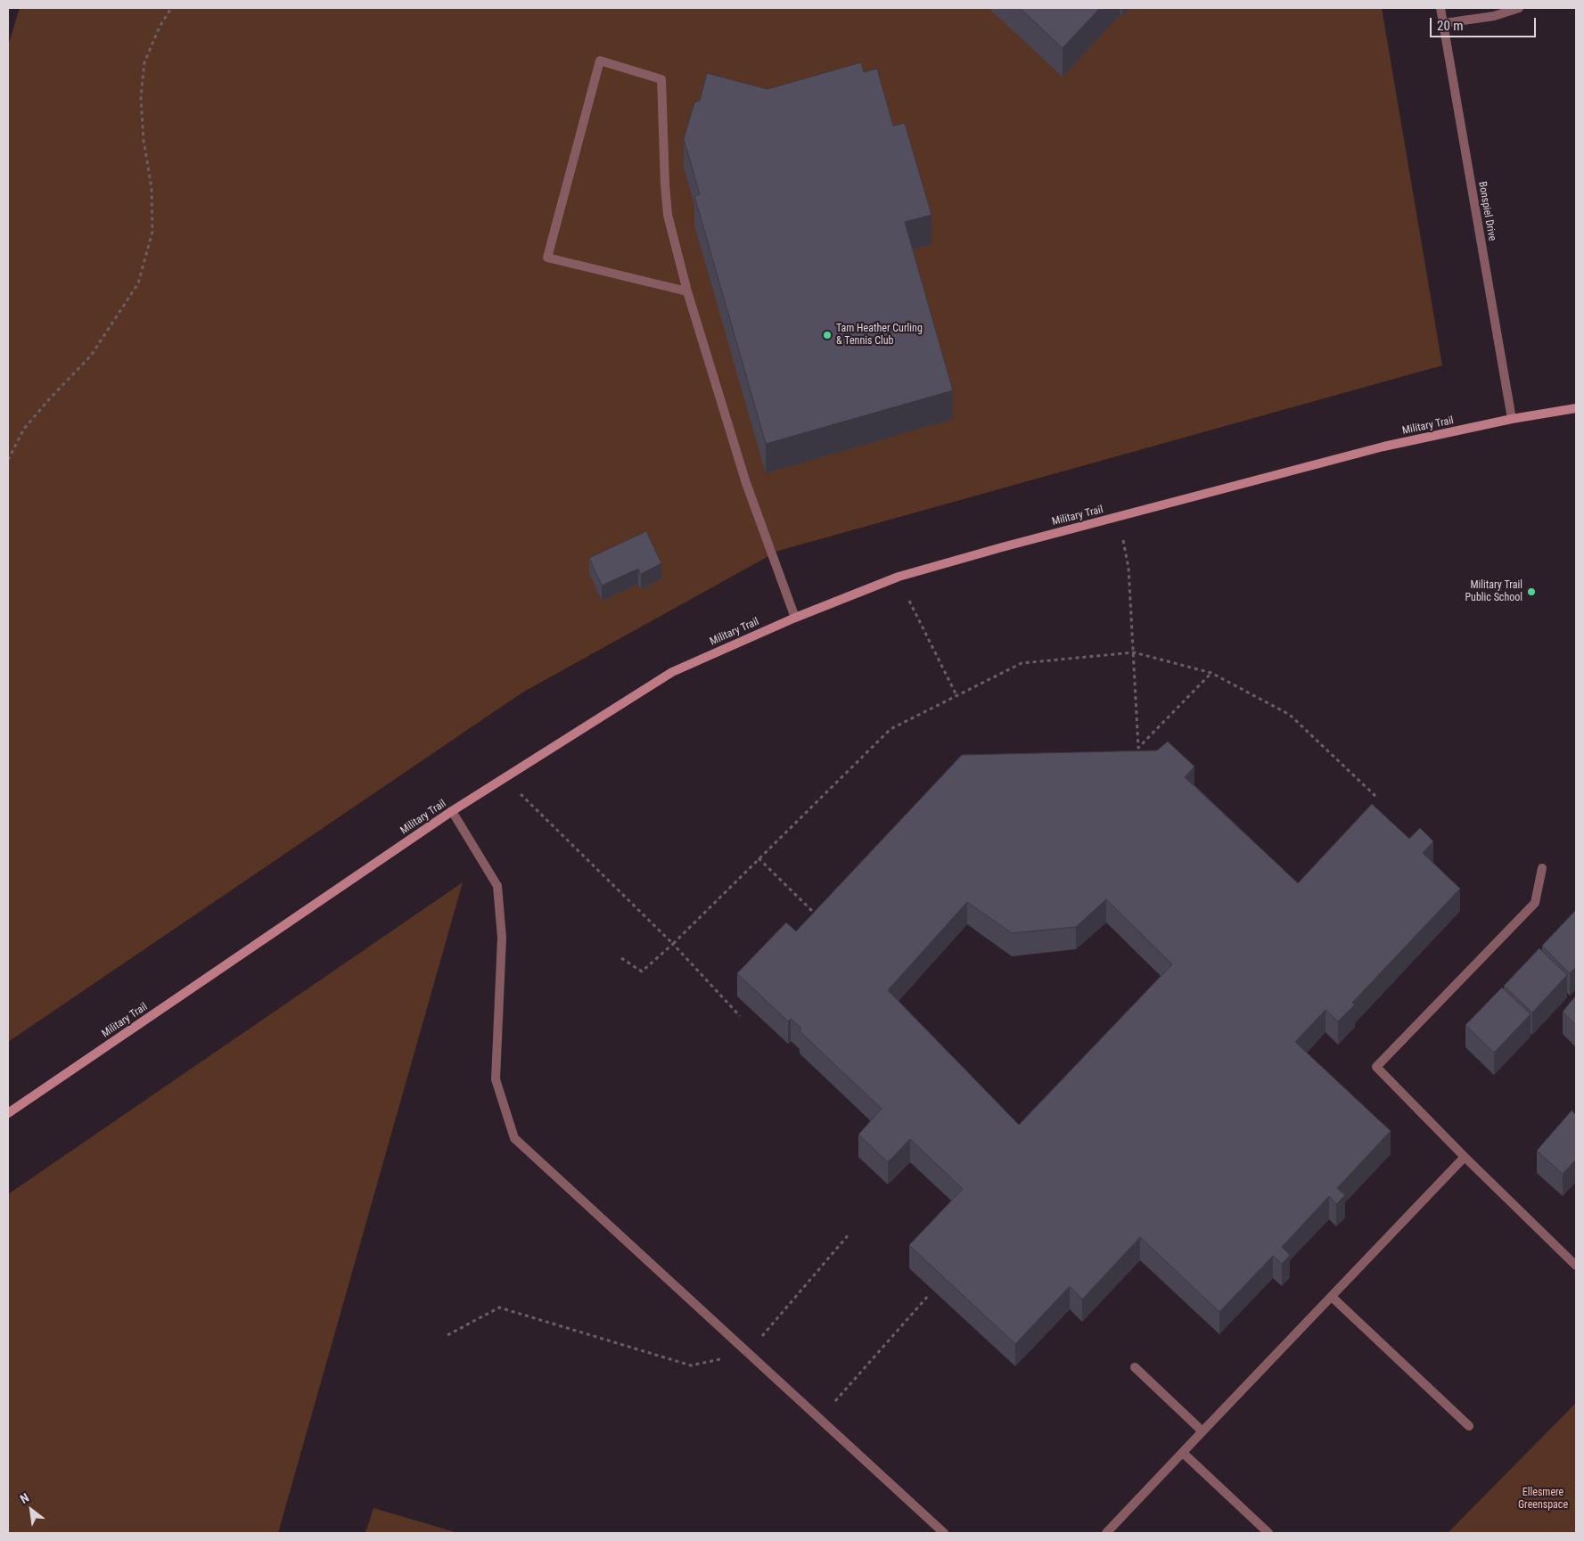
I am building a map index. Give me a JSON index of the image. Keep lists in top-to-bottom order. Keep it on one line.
{"streets":{"street":["Bonspiel Drive","Military Trail"]},"crossings":[["Bonspiel Drive","Military Trail"]],"parks":["Ellesmere Greenspace"],"places":["Tam Heather Curling & Tennis Club","Military Trail Public School"],"scale_bar":"20 m","north":"top left"}
